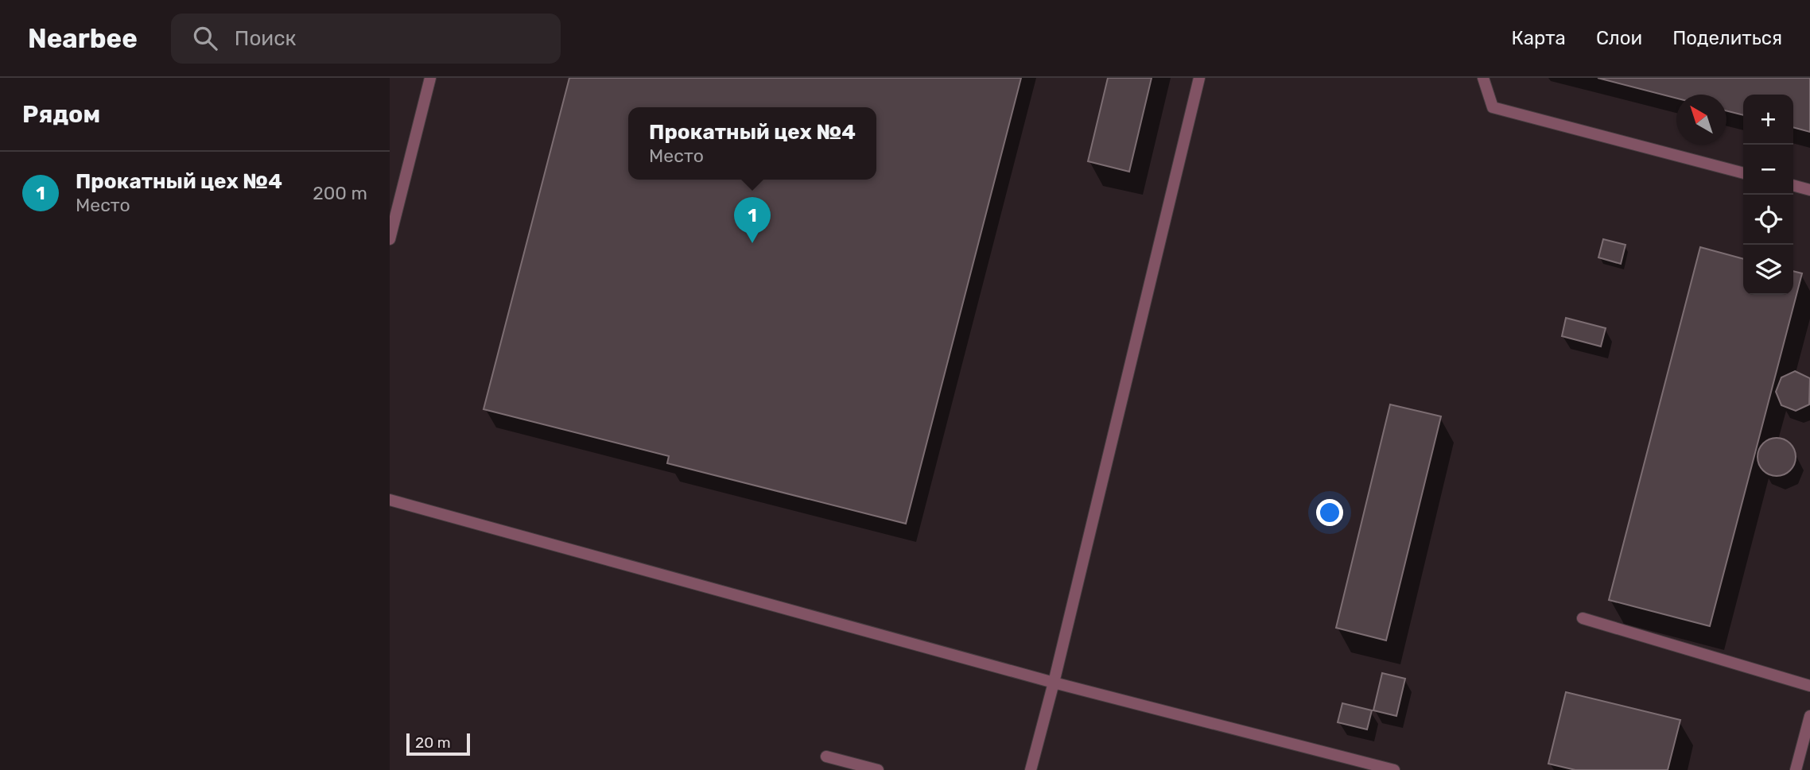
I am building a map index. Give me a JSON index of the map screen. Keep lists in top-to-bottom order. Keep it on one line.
{"scale_bar":"20 m","north":"top left","page":{"header":"Nearbee","search":"Поиск","nav":["Карта","Слои","Поделиться"],"heading":"Рядом","map_buttons":["+","−"],"popup":["Прокатный цех №4","Место"],"list":[{"mark":"1","name":"Прокатный цех №4","note":"Место","value":"200 m"}],"pins":"1","scale":"20 m"}}
